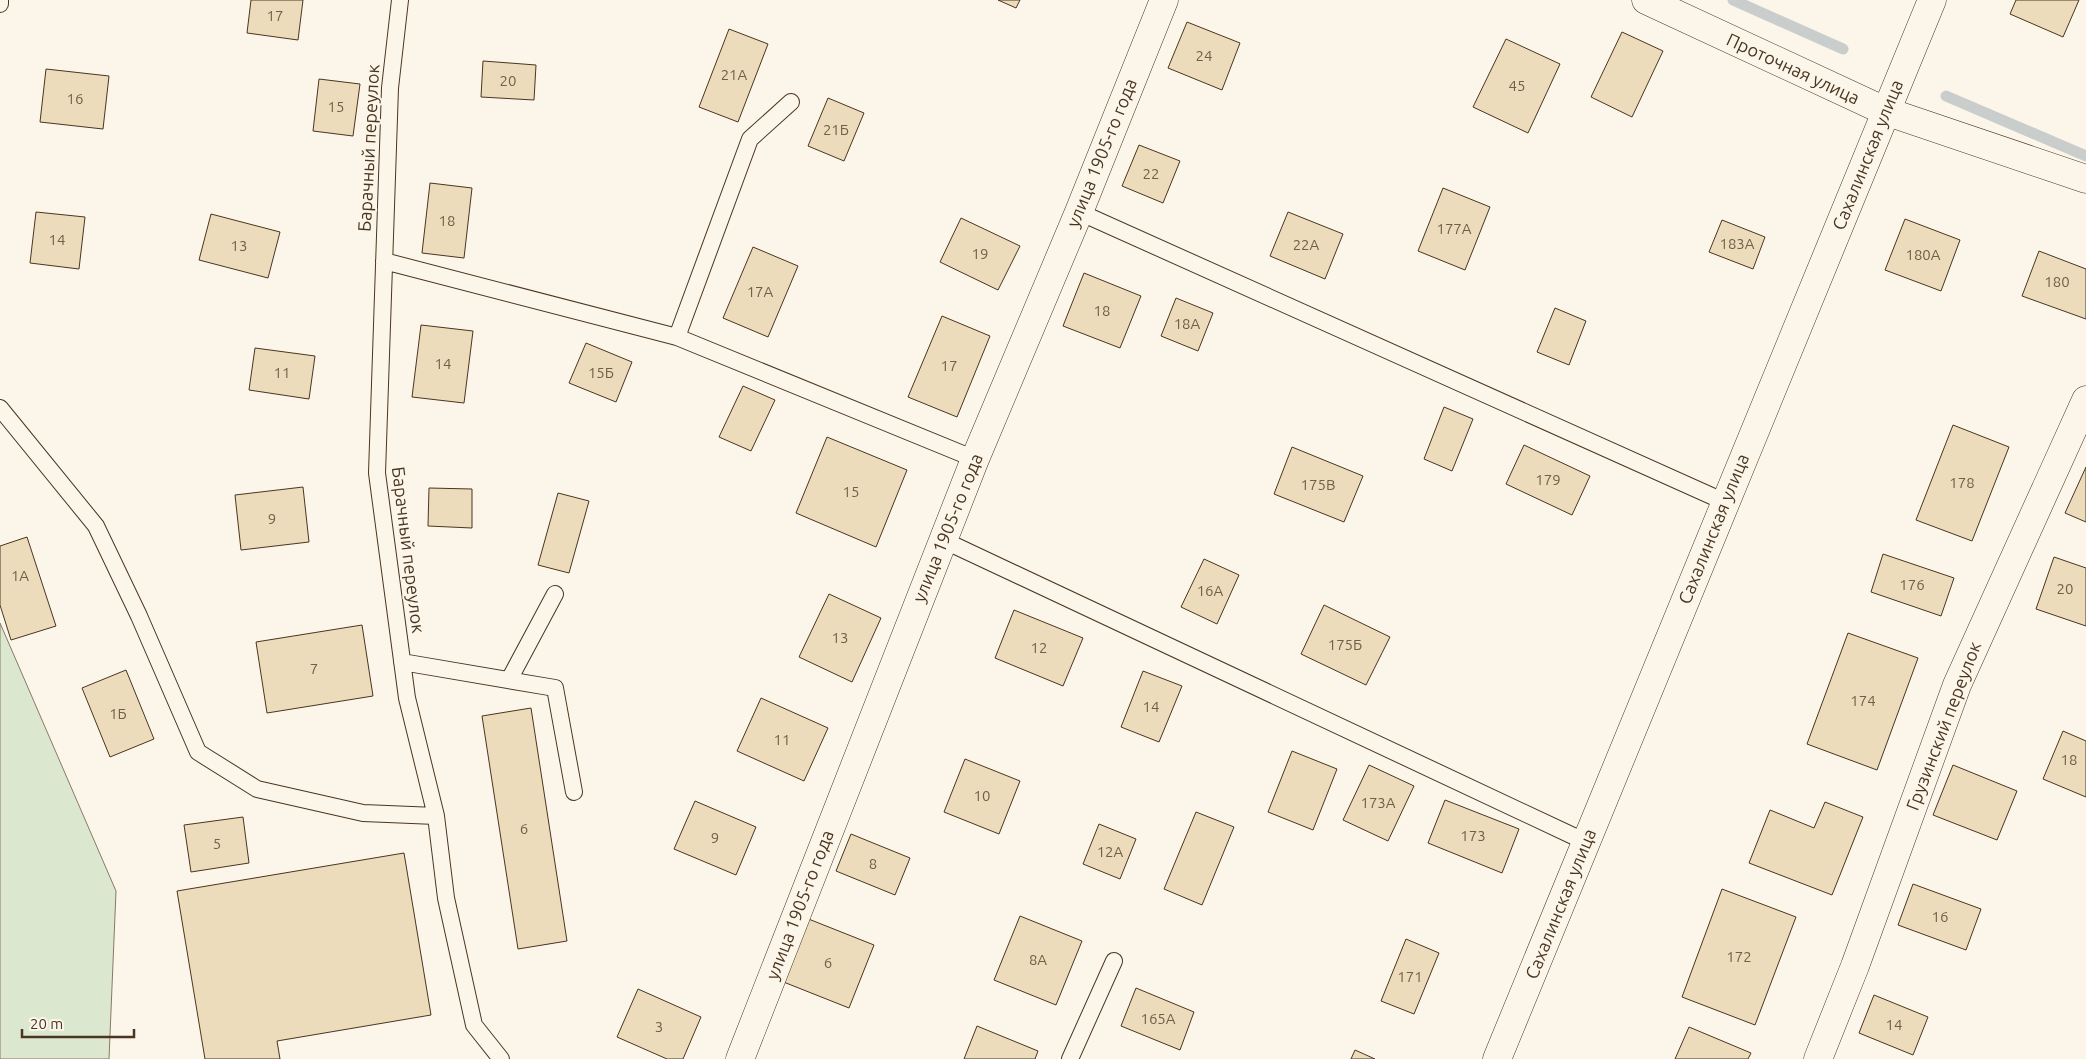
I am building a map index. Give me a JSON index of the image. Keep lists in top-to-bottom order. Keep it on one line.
{"streets":{"street":["Проточная улица","улица 1905-го года","Сахалинская улица","Грузинский переулок"],"lane":["Барачный переулок"]},"crossings":[["Проточная улица","Сахалинская улица"]],"house_numbers":["17","24","21А","20","45","16","15","21Б","22","18","177А","14","183А","22А","13","19","180А","180","17А","18","18А","14","17","11","15Б","179","178","175В","15","9","1А","176","20","16А","13","175Б","12","7","174","14","1Б","11","18","10","173А","6","173","9","5","12А","8","16","172","8А","6","171","165А","14","3"],"scale_bar":"20 m"}
